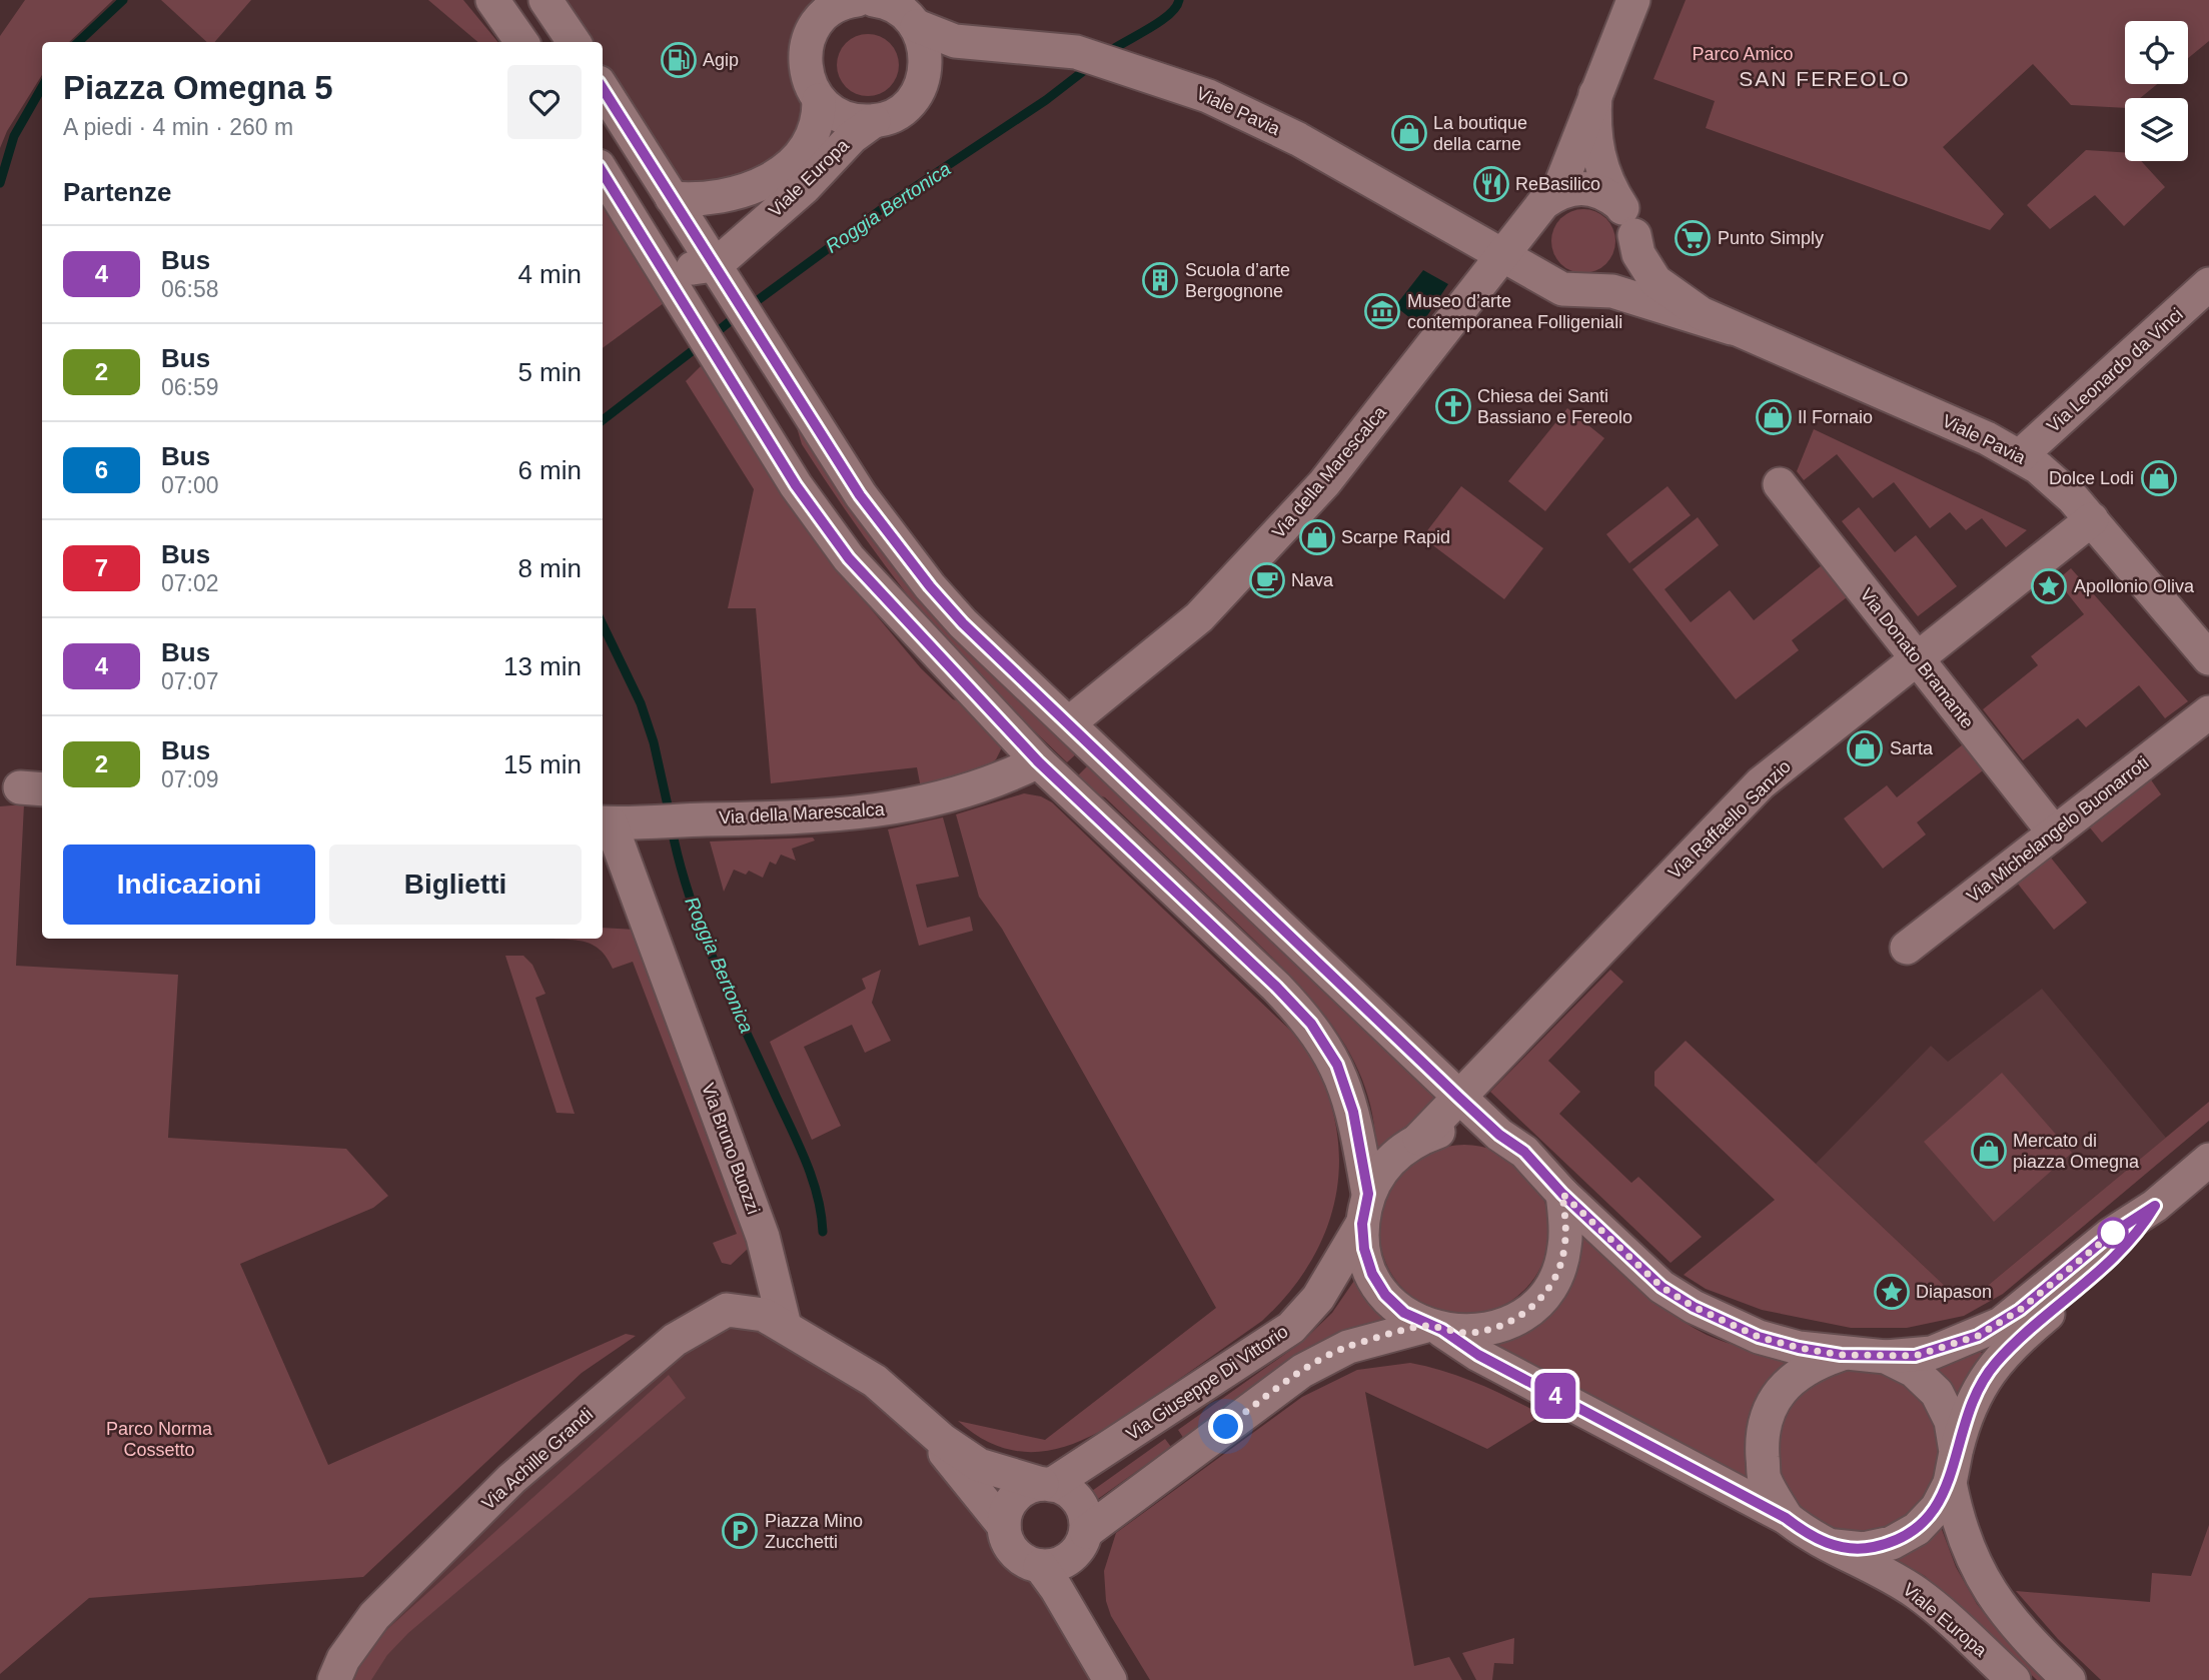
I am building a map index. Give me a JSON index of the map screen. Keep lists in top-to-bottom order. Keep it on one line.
{"streets":{"street":["Viale Pavia","Viale Europa","Via Leonardo da Vinci","Via della Marescalca","Via Donato Bramante","Via Raffaello Sanzio","Via Michelangelo Buonarroti","Via Bruno Buozzi","Via Giuseppe Di Vittorio","Via Achille Grandi"]},"crossings":[["Viale Pavia","Viale Europa"],["Viale Pavia","Via Leonardo da Vinci"],["Viale Pavia","Via della Marescalca"],["Viale Pavia","Via Raffaello Sanzio"],["Viale Europa","Via della Marescalca"],["Viale Europa","Via Raffaello Sanzio"],["Viale Europa","Via Giuseppe Di Vittorio"],["Via della Marescalca","Via Bruno Buozzi"],["Via Donato Bramante","Via Raffaello Sanzio"],["Via Donato Bramante","Via Michelangelo Buonarroti"],["Via Raffaello Sanzio","Via Giuseppe Di Vittorio"],["Via Bruno Buozzi","Via Achille Grandi"]],"districts":["SAN FEREOLO"],"water":["Roggia Bertonica"],"parks":["Parco Amico","Parco Norma Cossetto"],"places":{"fuel station":["Agip"],"shop":["La boutique della carne","Il Fornaio","Dolce Lodi","Scarpe Rapid","Sarta","Mercato di piazza Omegna"],"restaurant":["ReBasilico"],"supermarket":["Punto Simply"],"building":["Scuola d’arte Bergognone"],"museum":["Museo d’arte contemporanea Folligeniali"],"church":["Chiesa dei Santi Bassiano e Fereolo"],"cafe":["Nava"],"place":["Apollonio Oliva","Diapason"],"parking":["Piazza Mino Zucchetti"]},"lines":["bus line 4"],"page":{"on_map":"4","heading":[["Piazza Omegna 5","A piedi · 4 min · 260 m"],"Partenze"],"list":[{"mark":"4","name":"Bus","note":"06:58","value":"4 min"},{"mark":"2","name":"Bus","note":"06:59","value":"5 min"},{"mark":"6","name":"Bus","note":"07:00","value":"6 min"},{"mark":"7","name":"Bus","note":"07:02","value":"8 min"},{"mark":"4","name":"Bus","note":"07:07","value":"13 min"},{"mark":"2","name":"Bus","note":"07:09","value":"15 min"}],"buttons":["Indicazioni","Biglietti"]}}
